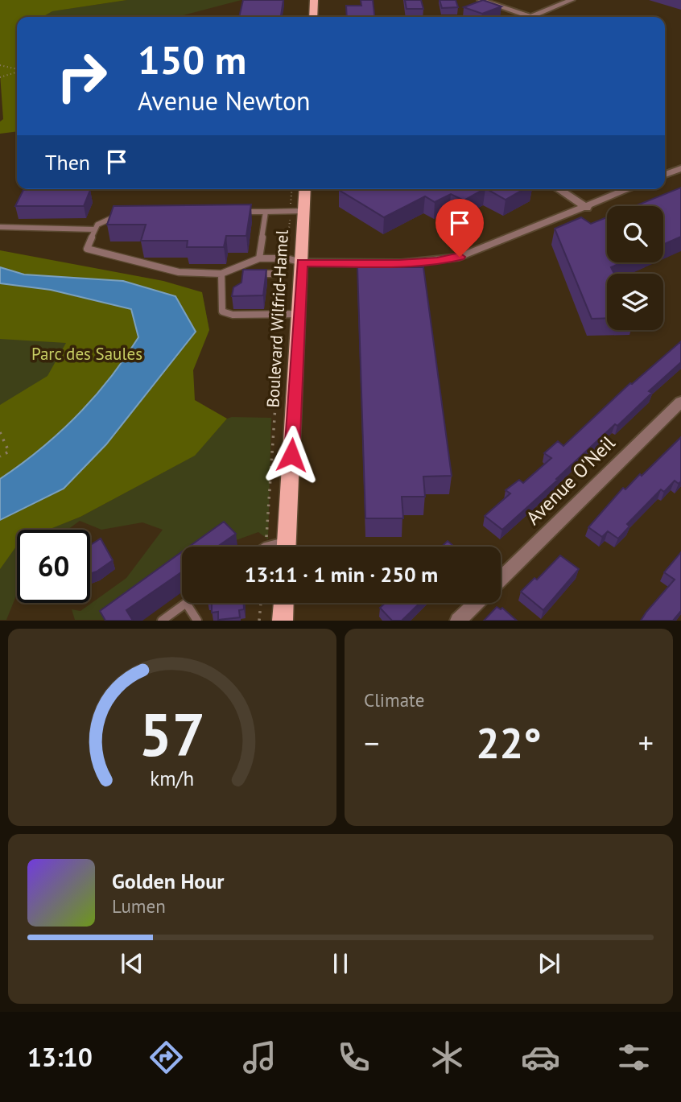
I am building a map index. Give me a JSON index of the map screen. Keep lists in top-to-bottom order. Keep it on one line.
{"streets":{"main road":["Boulevard Wilfrid-Hamel"],"street":["Avenue O'Neil"]},"parks":["Parc des Saules"],"page":{"turn":["150 m","Avenue Newton"],"then":"Then","limit":"60","trip":"13:11 · 1 min · 250 m","tile":"Climate","heat":["−","22°","+"],"song":["Golden Hour","Lumen"],"tabs":"13:10","gauge":["57","km/h"]}}
